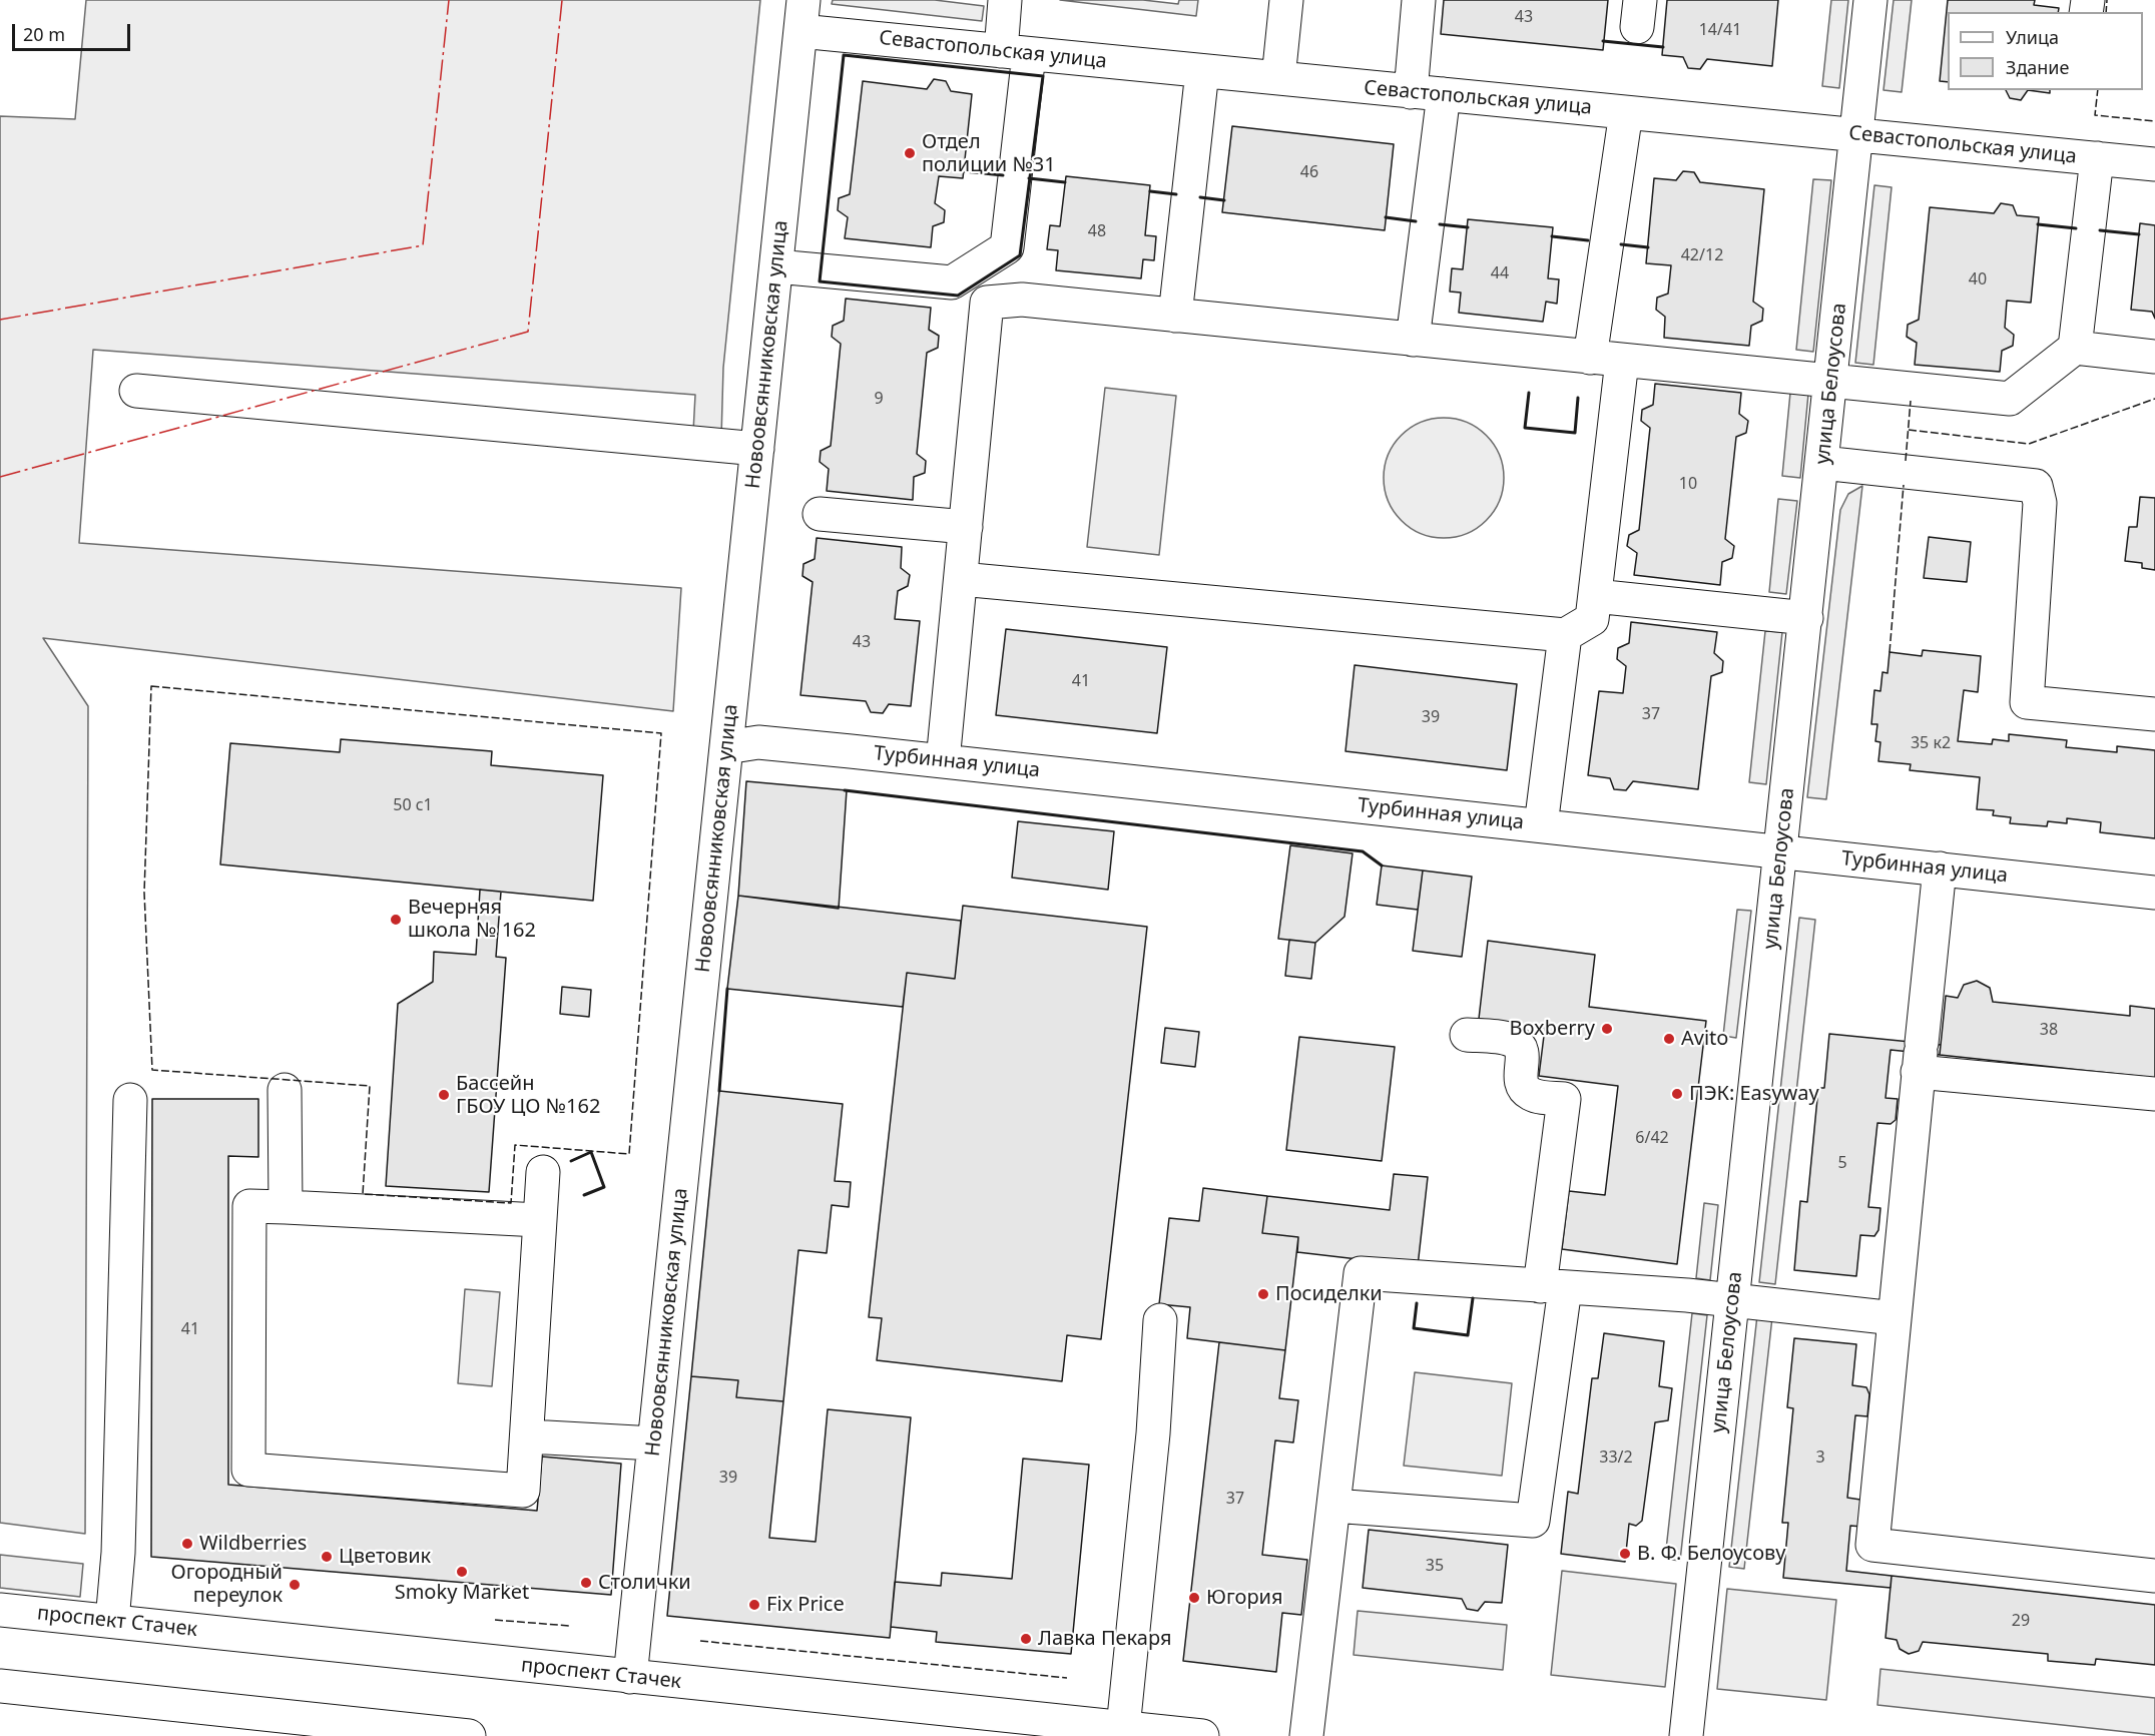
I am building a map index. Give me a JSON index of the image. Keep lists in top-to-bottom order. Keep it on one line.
{"streets":{"street":["Севастопольская улица","Новоовсянниковская улица","улица Белоусова","Турбинная улица","проспект Стачек"]},"crossings":[["Севастопольская улица","Новоовсянниковская улица"],["Севастопольская улица","улица Белоусова"],["Новоовсянниковская улица","Турбинная улица"],["Новоовсянниковская улица","проспект Стачек"],["улица Белоусова","Турбинная улица"]],"places":["Отдел полиции №31","Вечерняя школа № 162","Boxberry","Avito","ПЭК: Easyway","Бассейн ГБОУ ЦО №162","Посиделки","Wildberries","В. Ф. Белоусову","Цветовик","Smoky Market","Столички","Огородный переулок","Югория","Fix Price","Лавка Пекаря"],"house_numbers":["43","14/41","46","48","42/12","44","40","9","10","43","41","37","39","35 к2","50 с1","38","6/42","5","41","33/2","3","39","37","35","29"],"legend":["Улица","Здание"],"scale_bar":"20 m"}
